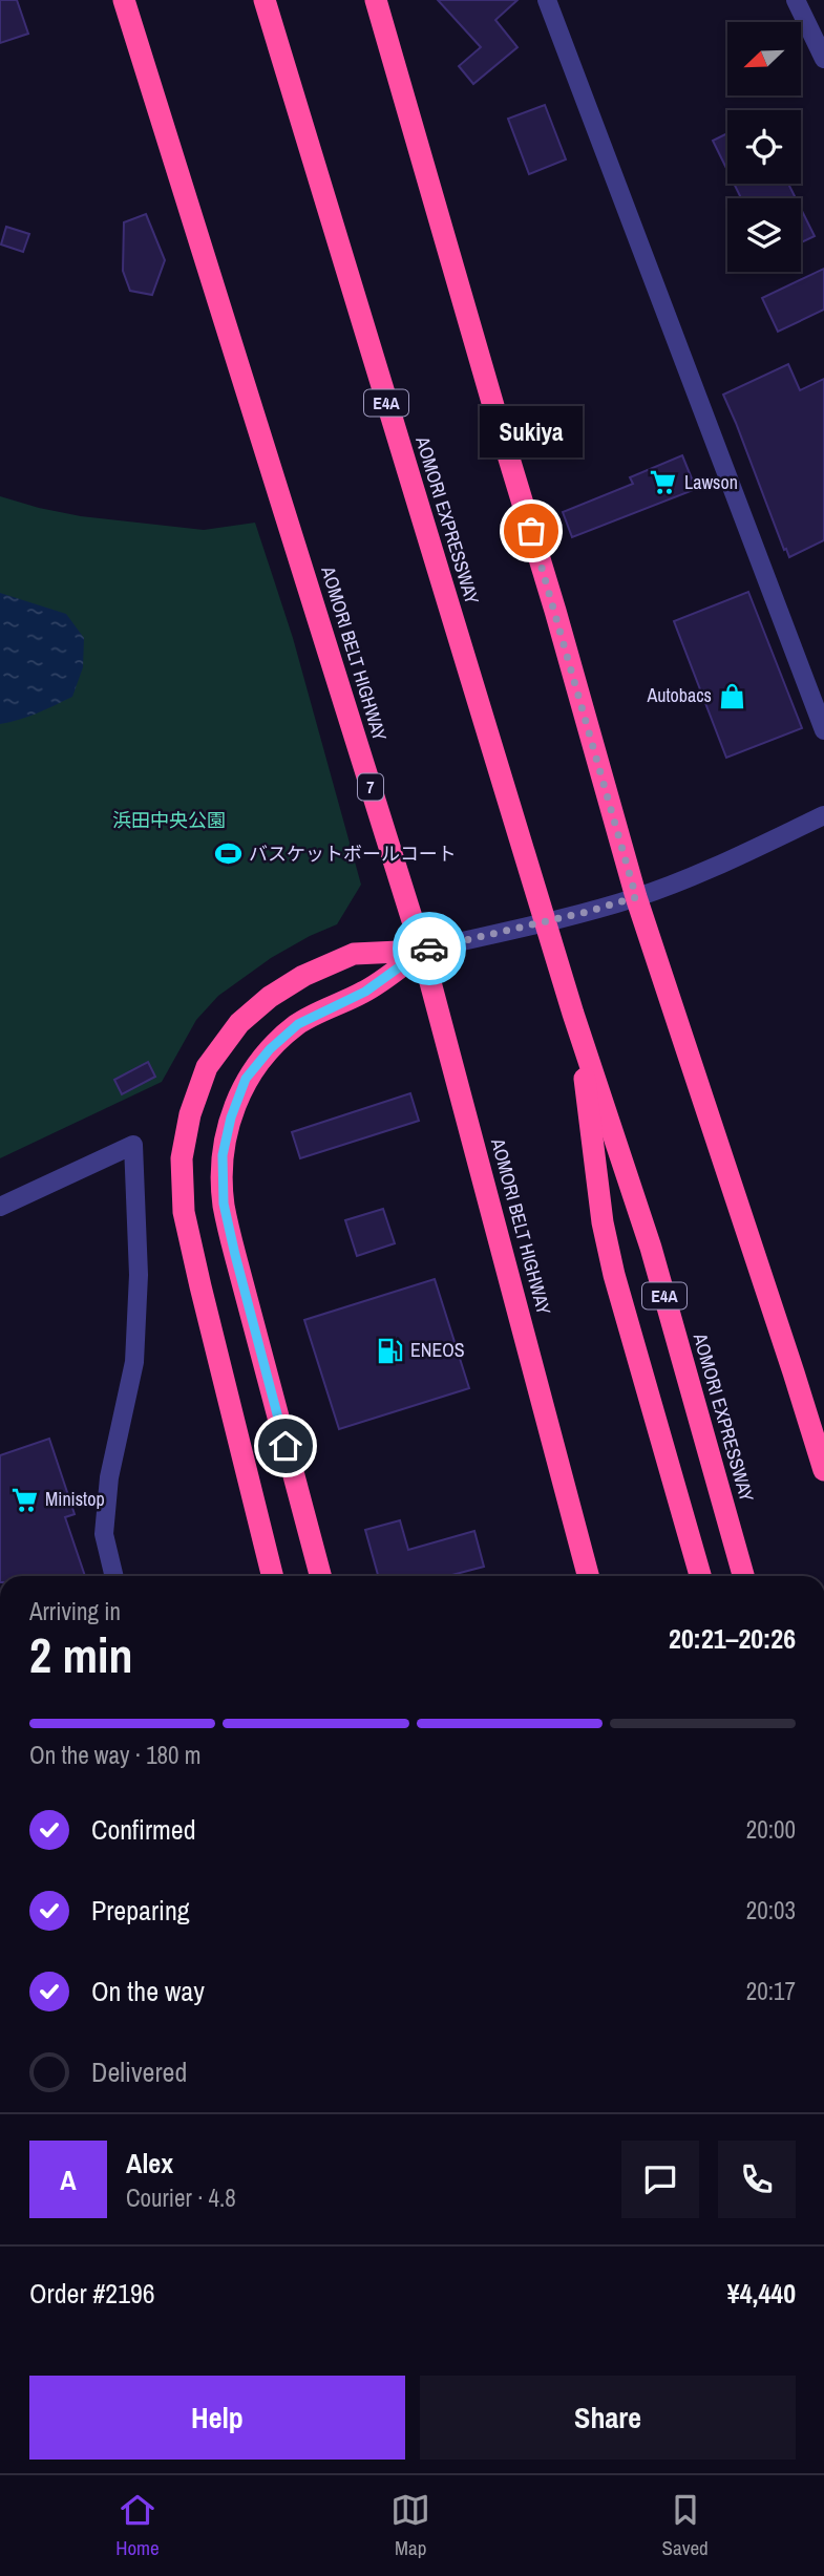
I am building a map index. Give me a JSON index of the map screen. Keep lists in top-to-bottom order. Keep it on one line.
{"streets":{"highway":["E4A","AOMORI EXPRESSWAY","AOMORI BELT HIGHWAY","7"]},"parks":["浜田中央公園"],"places":{"supermarket":["Lawson","Ministop"],"other":["Sukiya"],"shop":["Autobacs"],"sports":["バスケットボールコート"],"fuel station":["ENEOS"]},"north":"bottom left","page":{"bubble":"Sukiya","heading":["2 min","Arriving in","20:21–20:26"],"panel":["Alex","Courier · 4.8","Order #2196","¥4,440"],"bar":"On the way · 180 m","list":[["Confirmed","20:00"],["Preparing","20:03"],["On the way","20:17"],"Delivered"],"round":"A","buttons":["Help","Share"],"tabs":["Home","Map","Saved"]}}
